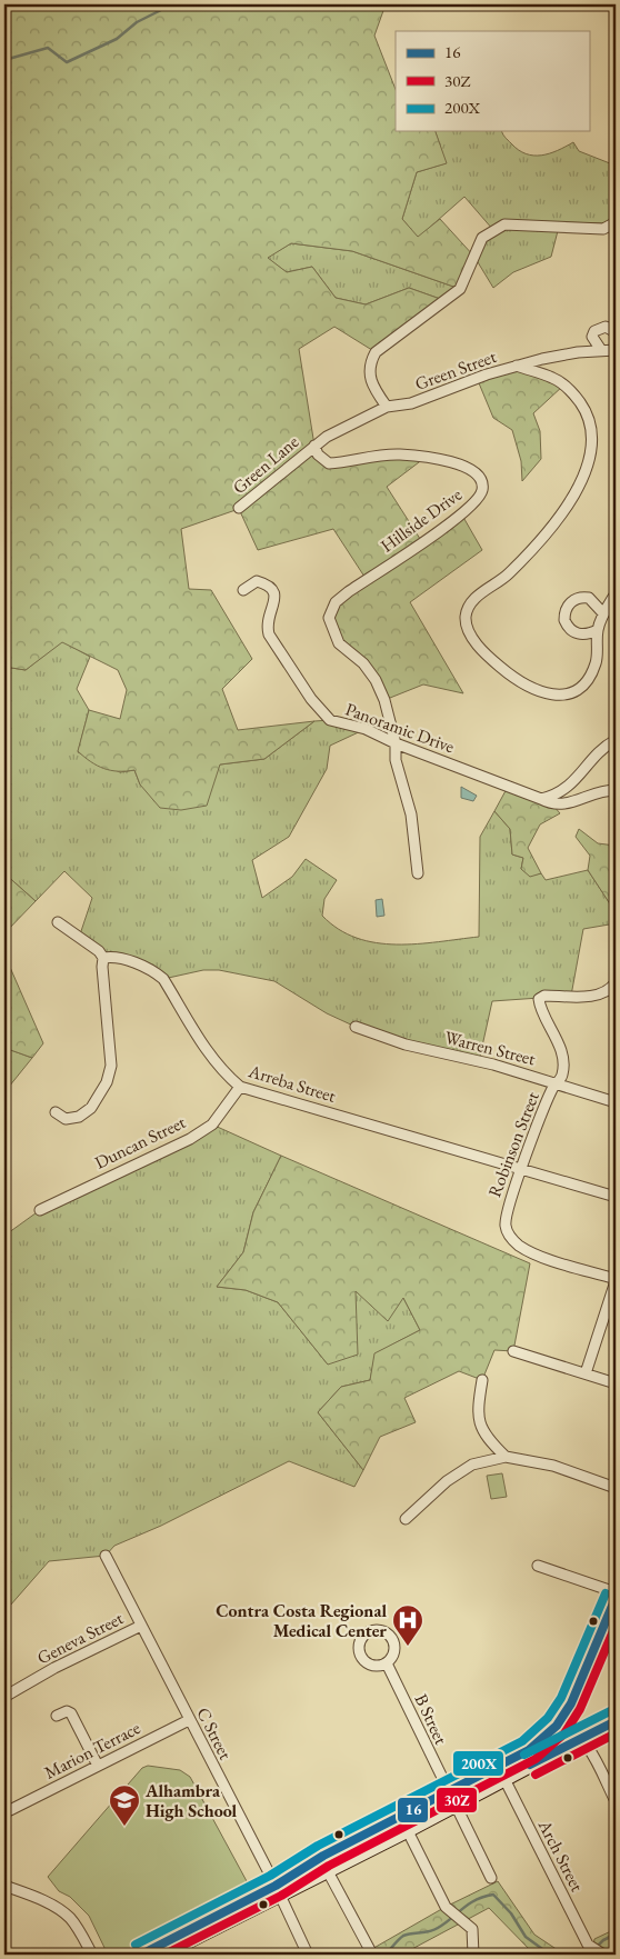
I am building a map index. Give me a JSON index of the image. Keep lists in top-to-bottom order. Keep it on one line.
{"streets":{"street":["Green Street","Green Lane","Hillside Drive","Panoramic Drive","Warren Street","Arreba Street","Duncan Street","Robinson Street","Geneva Street","B Street","C Street","Marion Terrace","Arch Street"]},"crossings":[["Green Street","Green Lane"],["Green Street","Hillside Drive"],["Green Lane","Hillside Drive"],["Hillside Drive","Panoramic Drive"],["Warren Street","Robinson Street"],["Arreba Street","Duncan Street"],["Arreba Street","Robinson Street"],["Geneva Street","C Street"],["C Street","Marion Terrace"]],"places":{"hospital":["Contra Costa Regional Medical Center"],"school or university":["Alhambra High School"]},"lines":["transit line 200X","transit line 16","transit line 30Z"],"legend":["16","30Z","200X"]}
